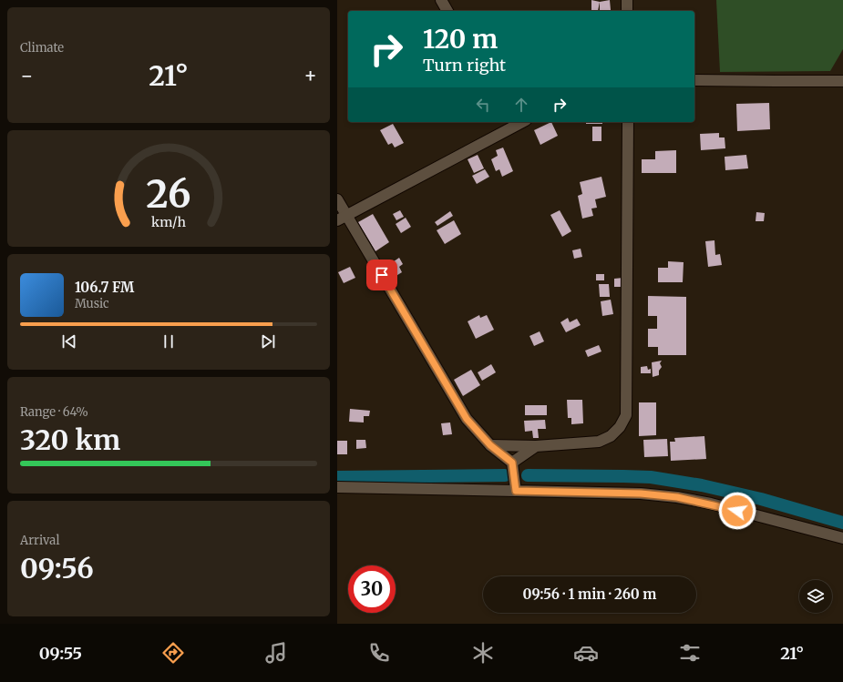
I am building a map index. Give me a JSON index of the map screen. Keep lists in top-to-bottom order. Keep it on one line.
{"page":{"tile":["Climate",["Range · 64%","320 km"],["Arrival","09:56"]],"turn":["120 m","Turn right"],"heat":["−","21°","+"],"song":["106.7 FM","Music"],"limit":"30","trip":"09:56 · 1 min · 260 m","tabs":["09:55","21°"],"gauge":["26","km/h"]}}
